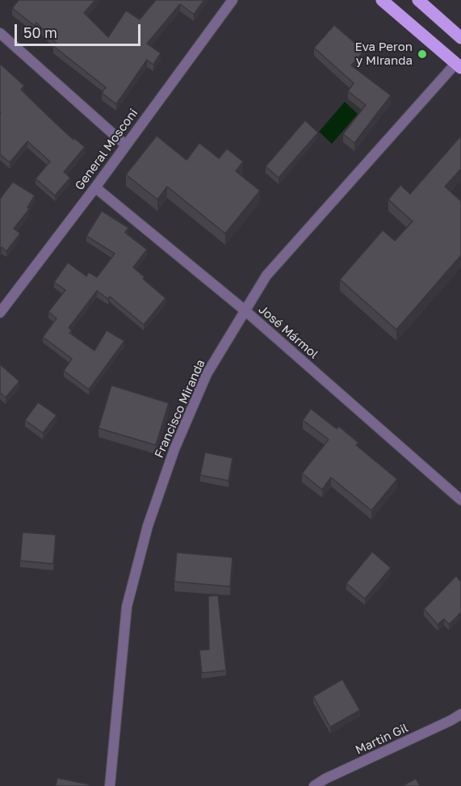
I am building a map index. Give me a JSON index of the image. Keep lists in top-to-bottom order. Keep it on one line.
{"streets":{"street":["General Mosconi","José Mármol","Francisco Miranda","Martin Gil"]},"crossings":[["General Mosconi","José Mármol"],["José Mármol","Francisco Miranda"]],"places":["Eva Peron y Miranda"],"scale_bar":"50 m"}
